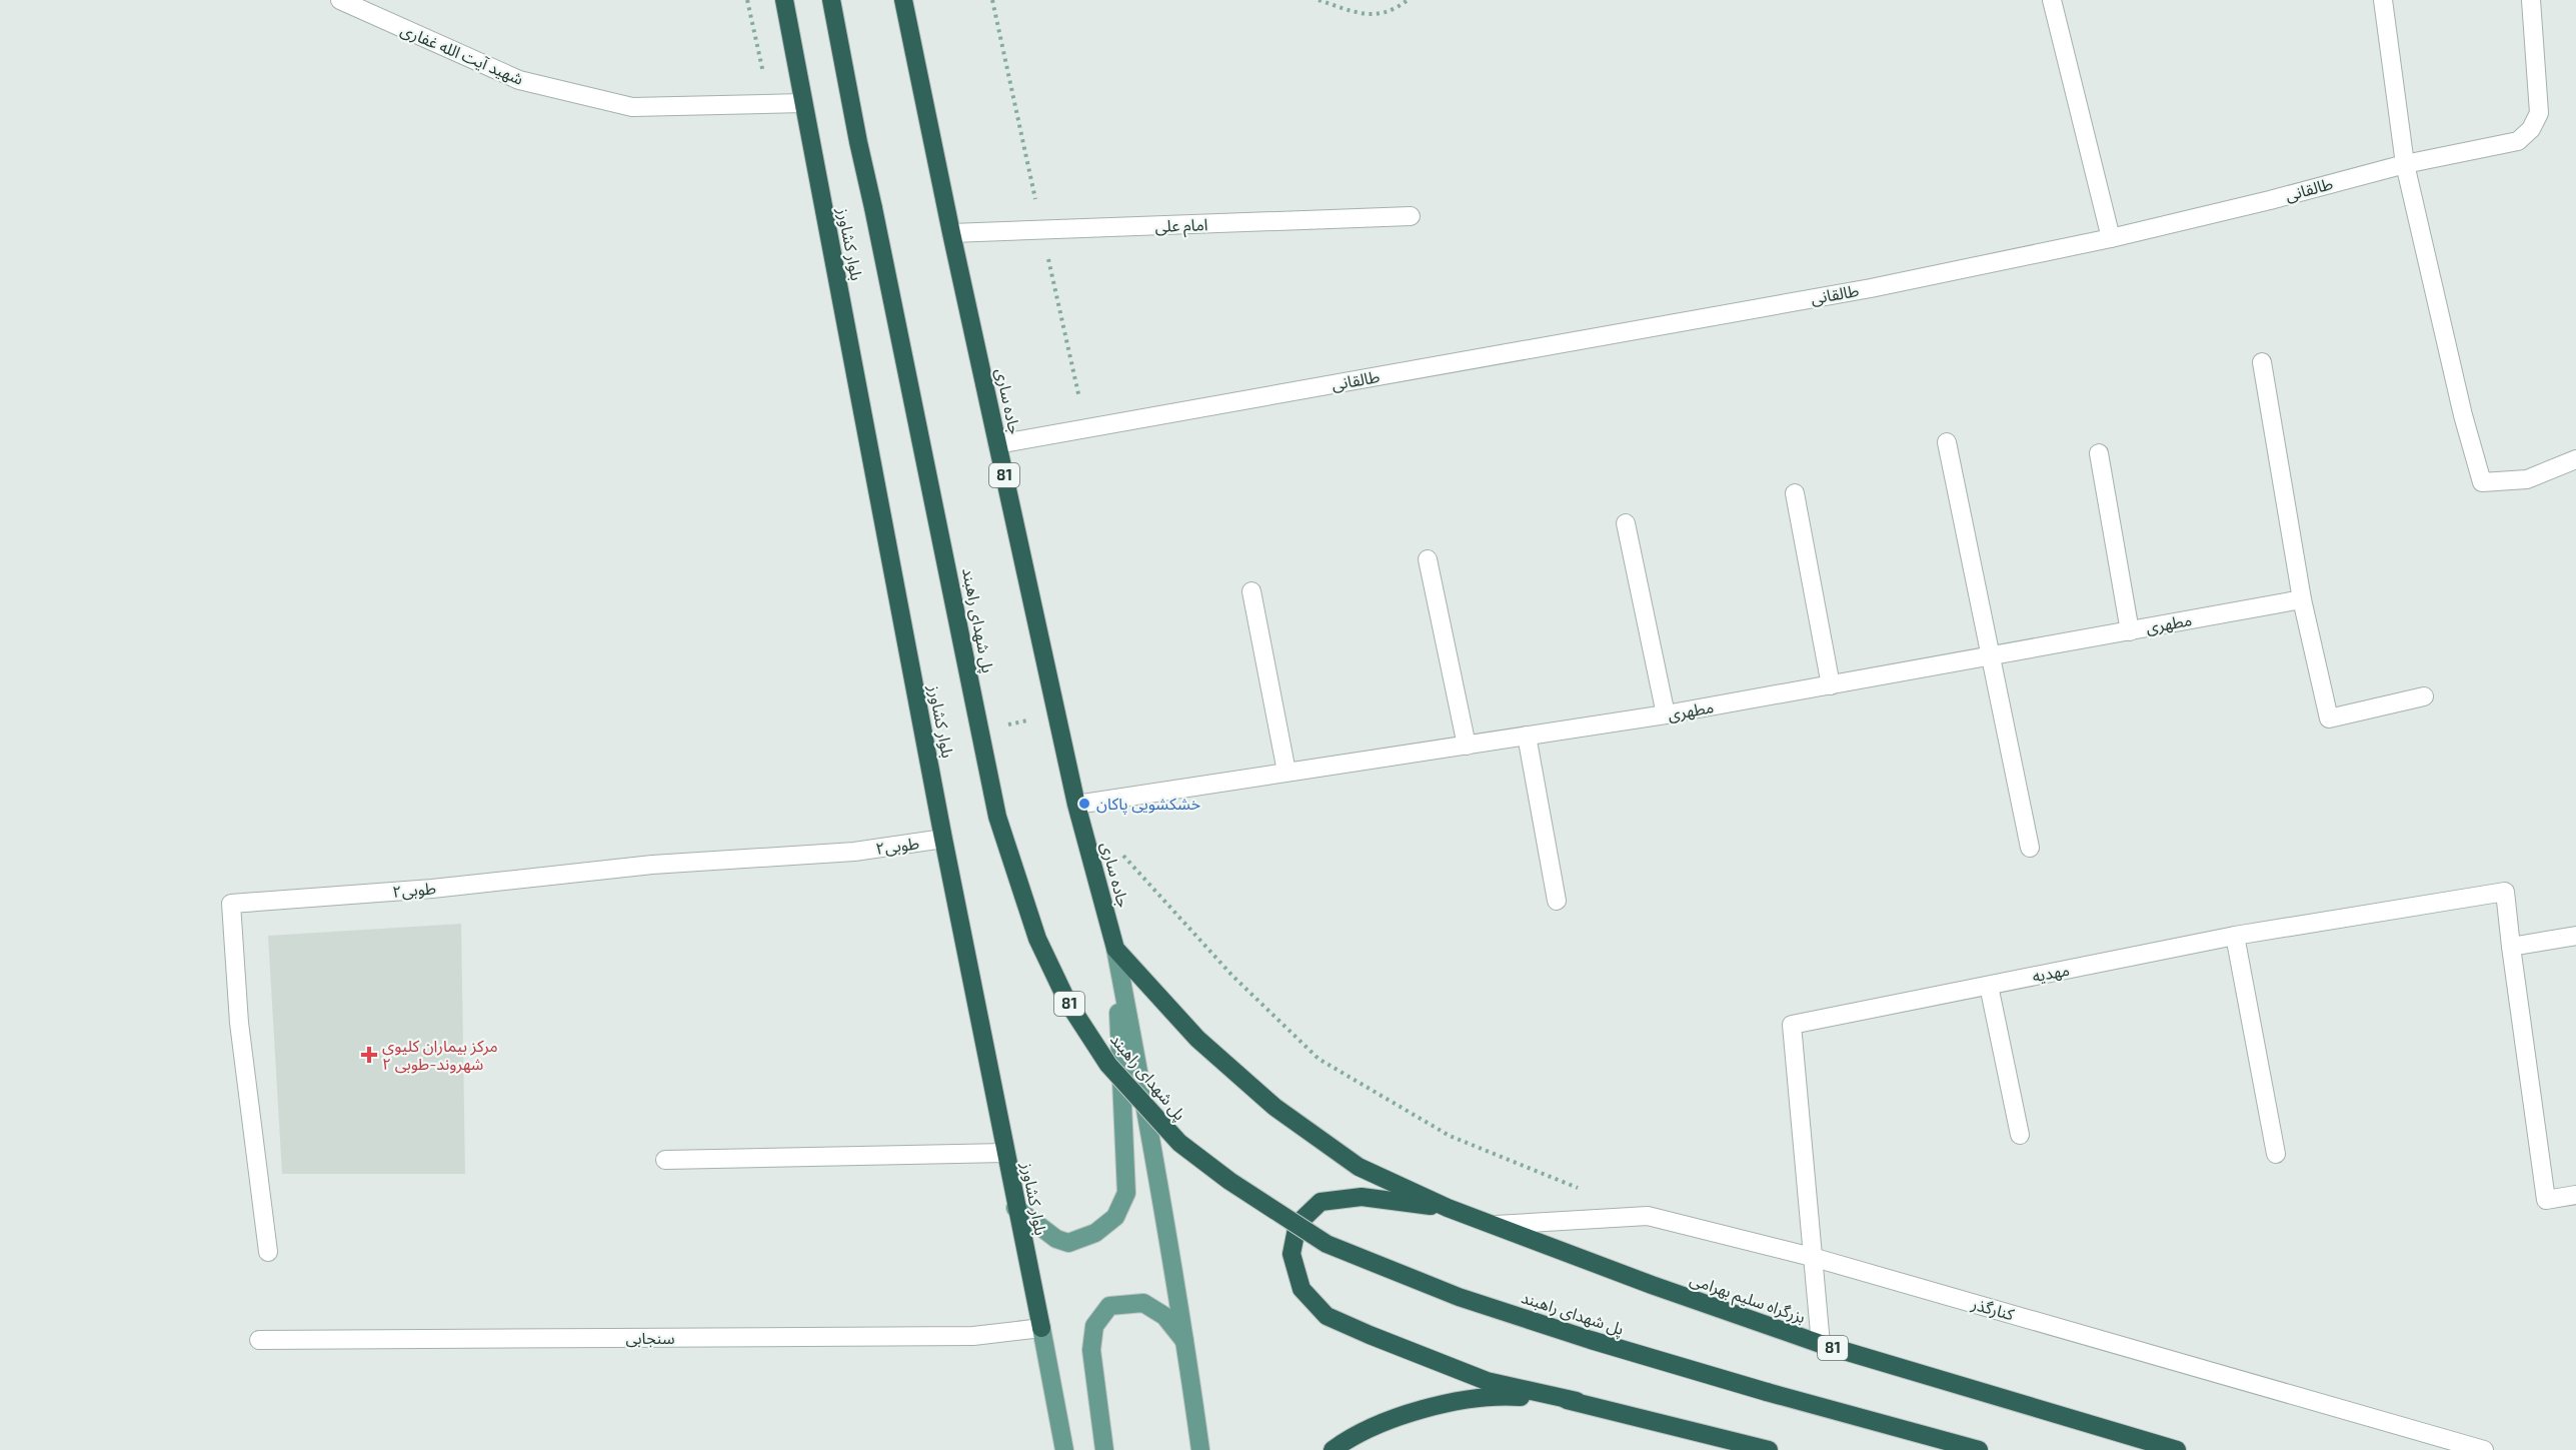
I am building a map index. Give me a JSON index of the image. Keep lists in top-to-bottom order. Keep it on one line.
{"streets":{"highway":["بلوار کشاورز","جاده ساری","81","پل شهدای راهبند","بزرگراه سلیم بهرامی"],"street":["شهید آیت الله غفاری","طالقانی","امام علی","مطهری","طوبی۲","مهدیه","کنارگذر","سنجابی"]},"crossings":[["شهید آیت الله غفاری","بلوار کشاورز"],["طالقانی","جاده ساری"],["امام علی","جاده ساری"],["بلوار کشاورز","طوبی۲"],["بلوار کشاورز","سنجابی"],["جاده ساری","81"],["جاده ساری","مطهری"],["81","بزرگراه سلیم بهرامی"],["مهدیه","بزرگراه سلیم بهرامی"],["مهدیه","کنارگذر"],["بزرگراه سلیم بهرامی","کنارگذر"]],"places":{"other":["خشکشویی پاکان"],"health":["مرکز بیماران کلیوی شهروند-طوبی ۲"]}}
